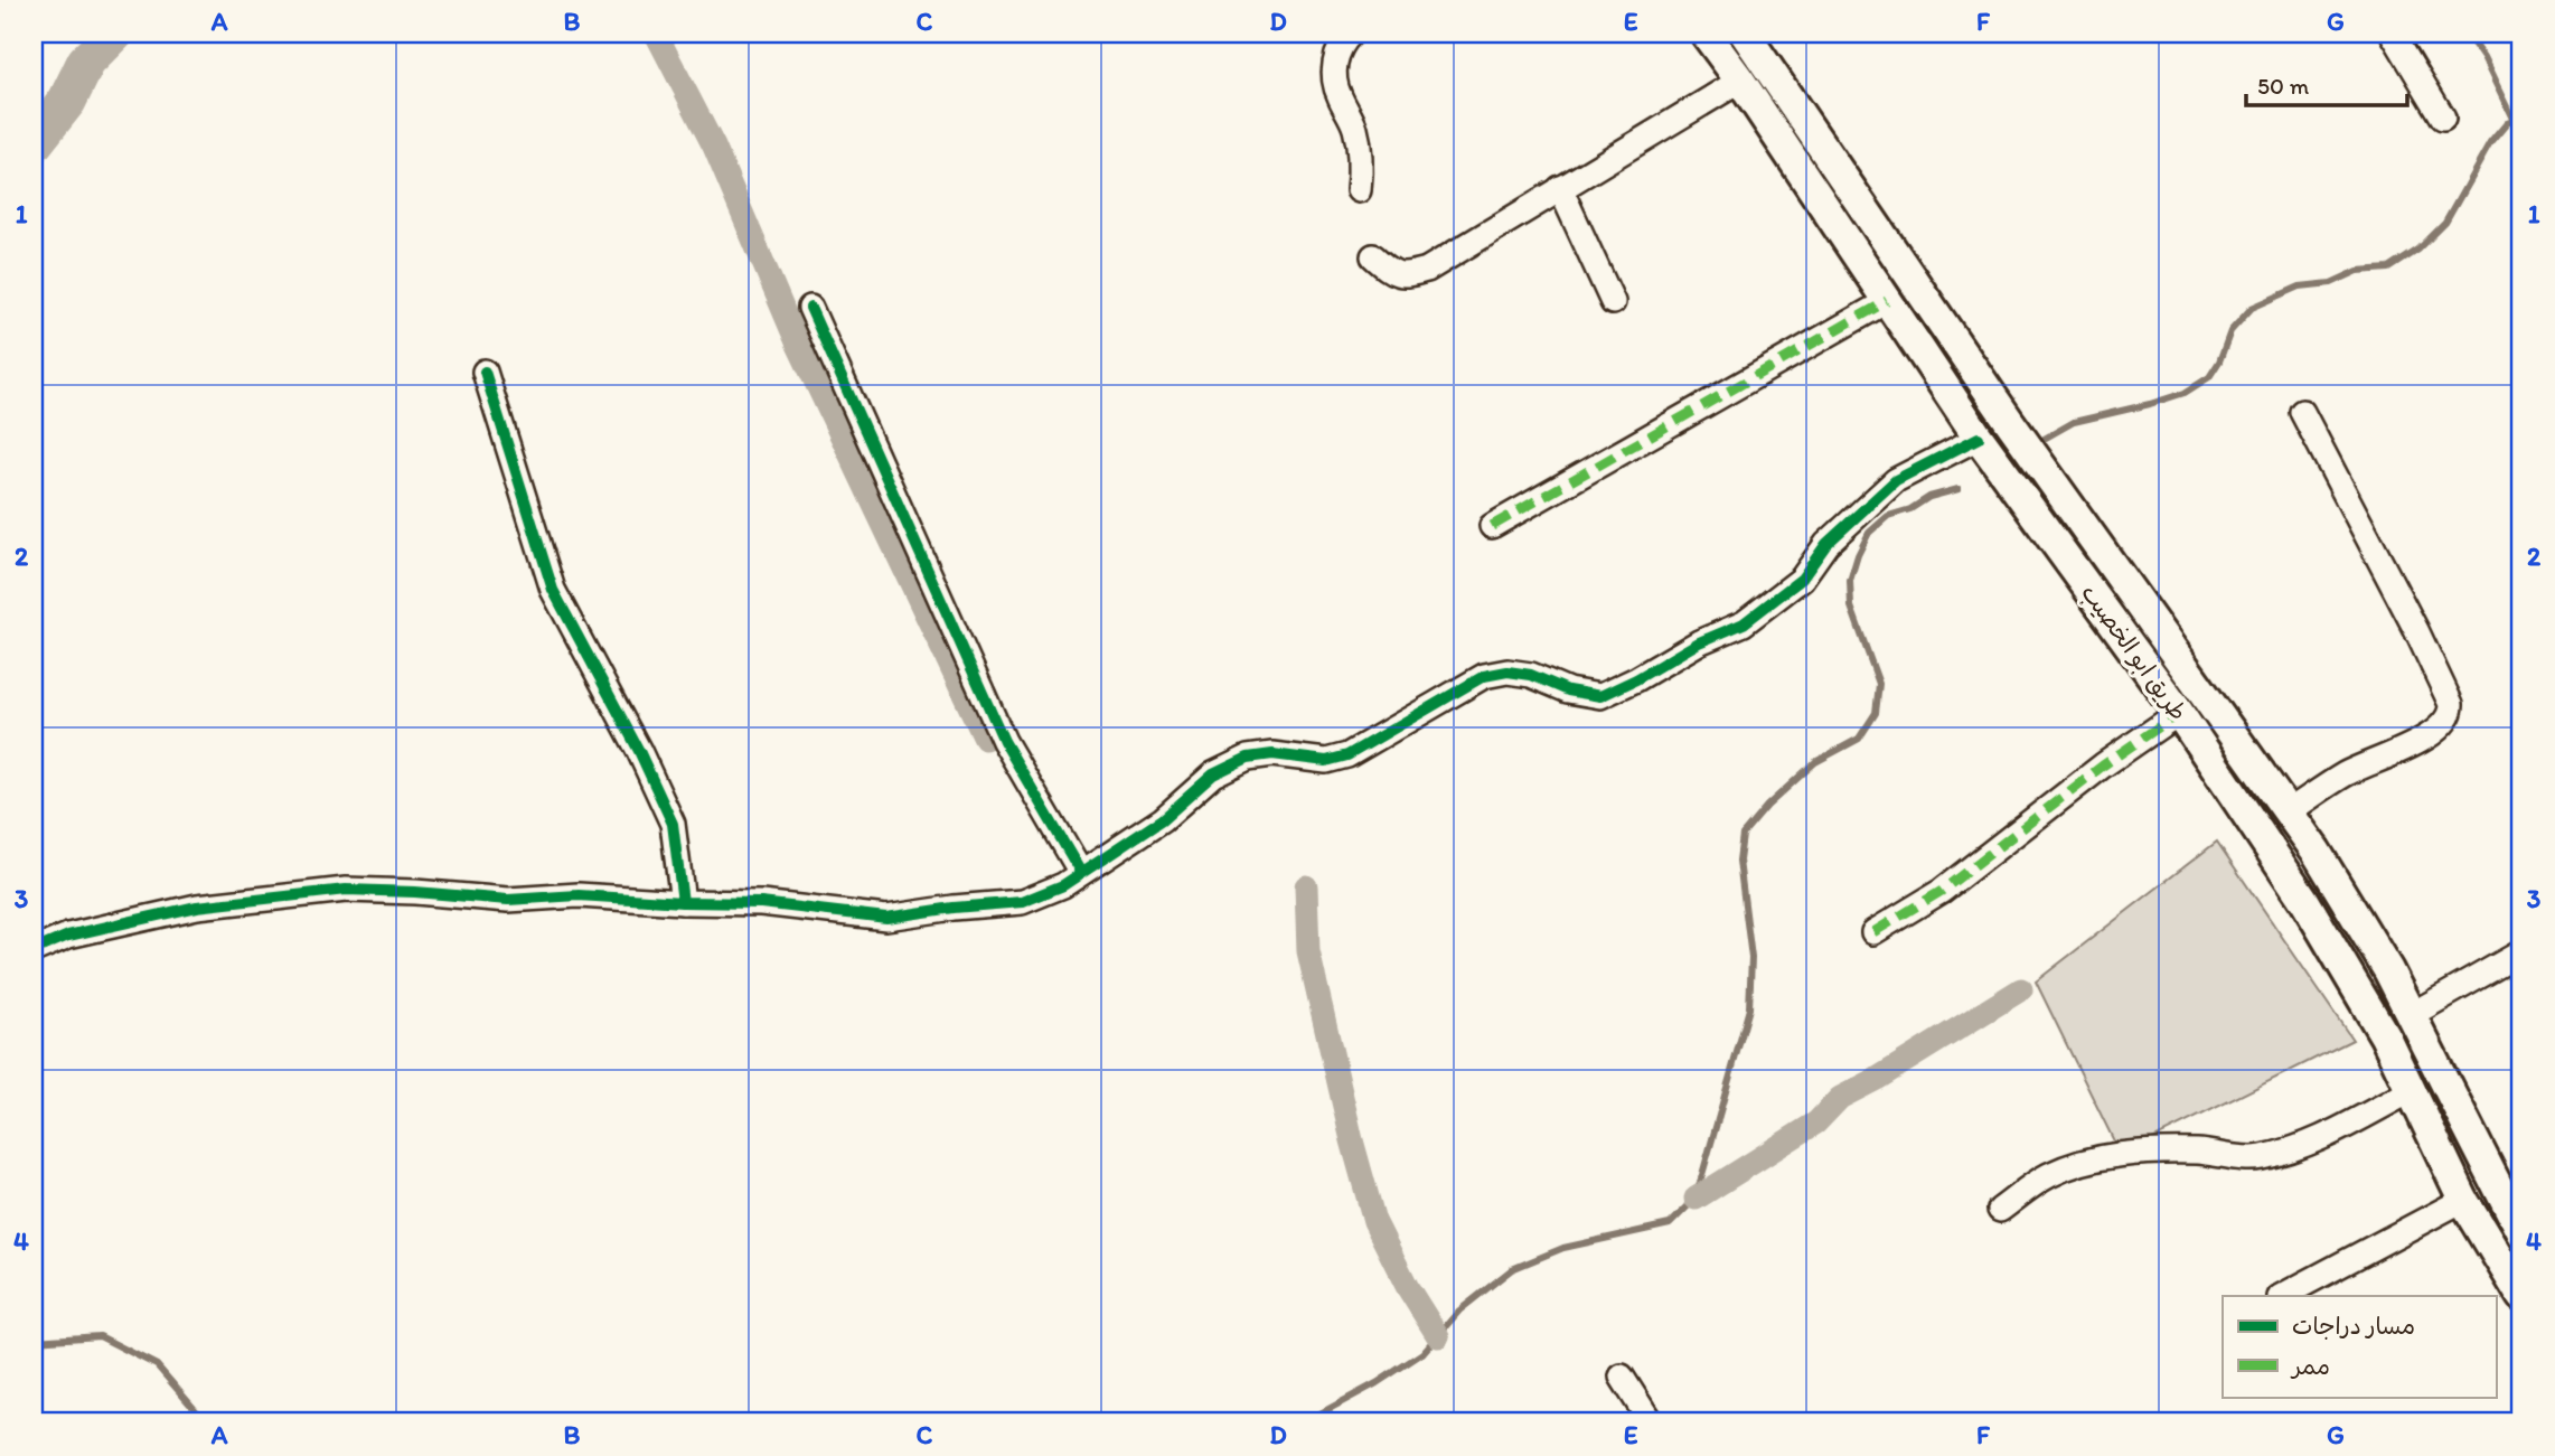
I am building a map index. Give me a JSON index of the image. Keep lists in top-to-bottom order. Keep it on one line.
{"streets":{"main road":["طريق ابو الخصيب"]},"legend":["مسار دراجات","ممر"],"scale_bar":"50 m","grid":{"columns":["A","B","C","D","E","F","G"],"rows":["1","2","3","4"]}}
